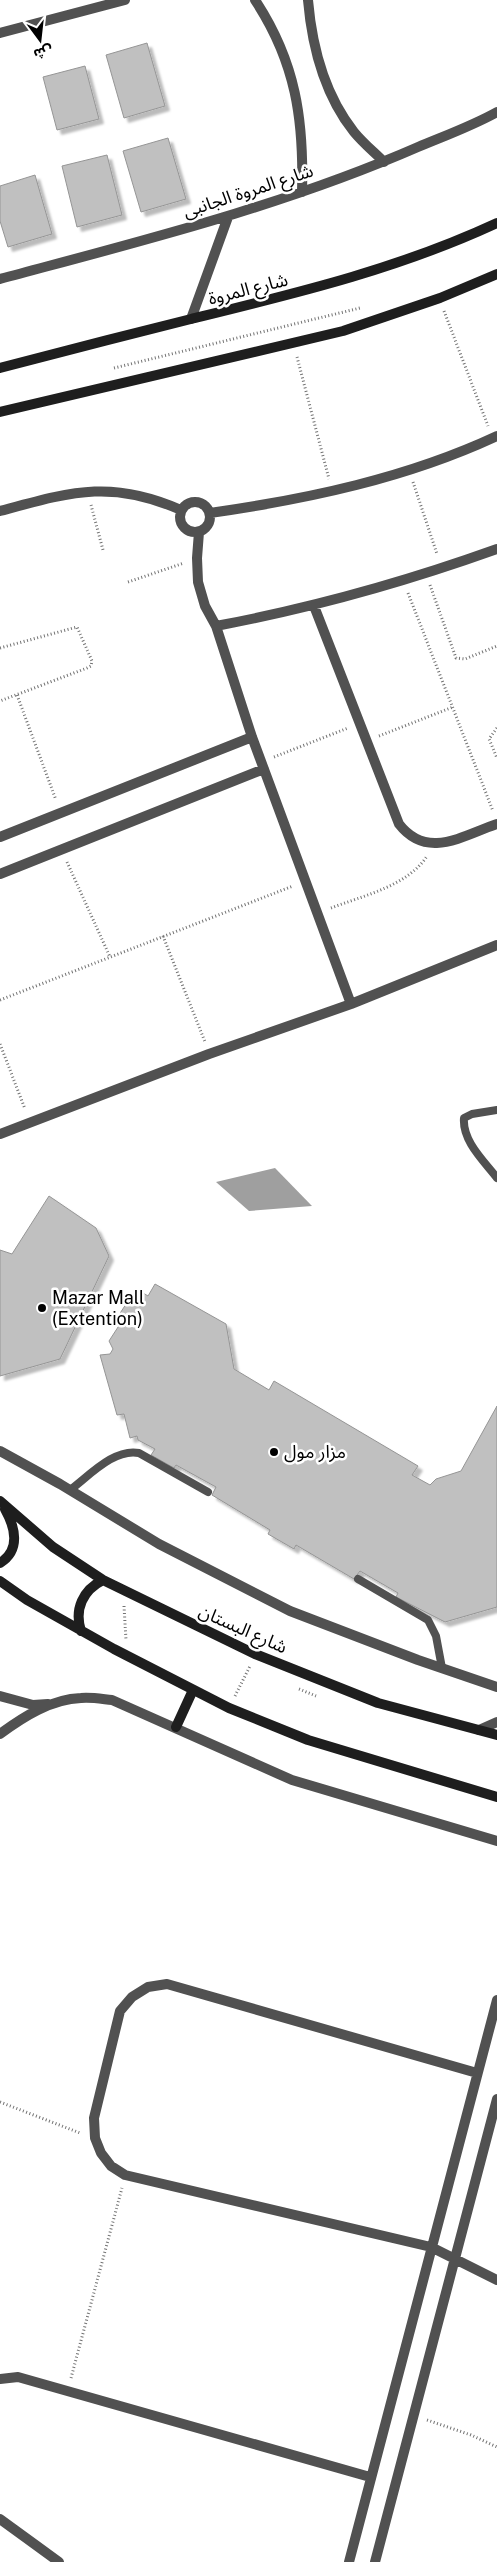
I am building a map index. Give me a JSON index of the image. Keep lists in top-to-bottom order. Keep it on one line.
{"streets":{"street":["شارع المروة الجانبى","شارع المروة","شارع البستان"]},"places":["Mazar Mall (Extention)","مزار مول"],"north":"bottom"}
